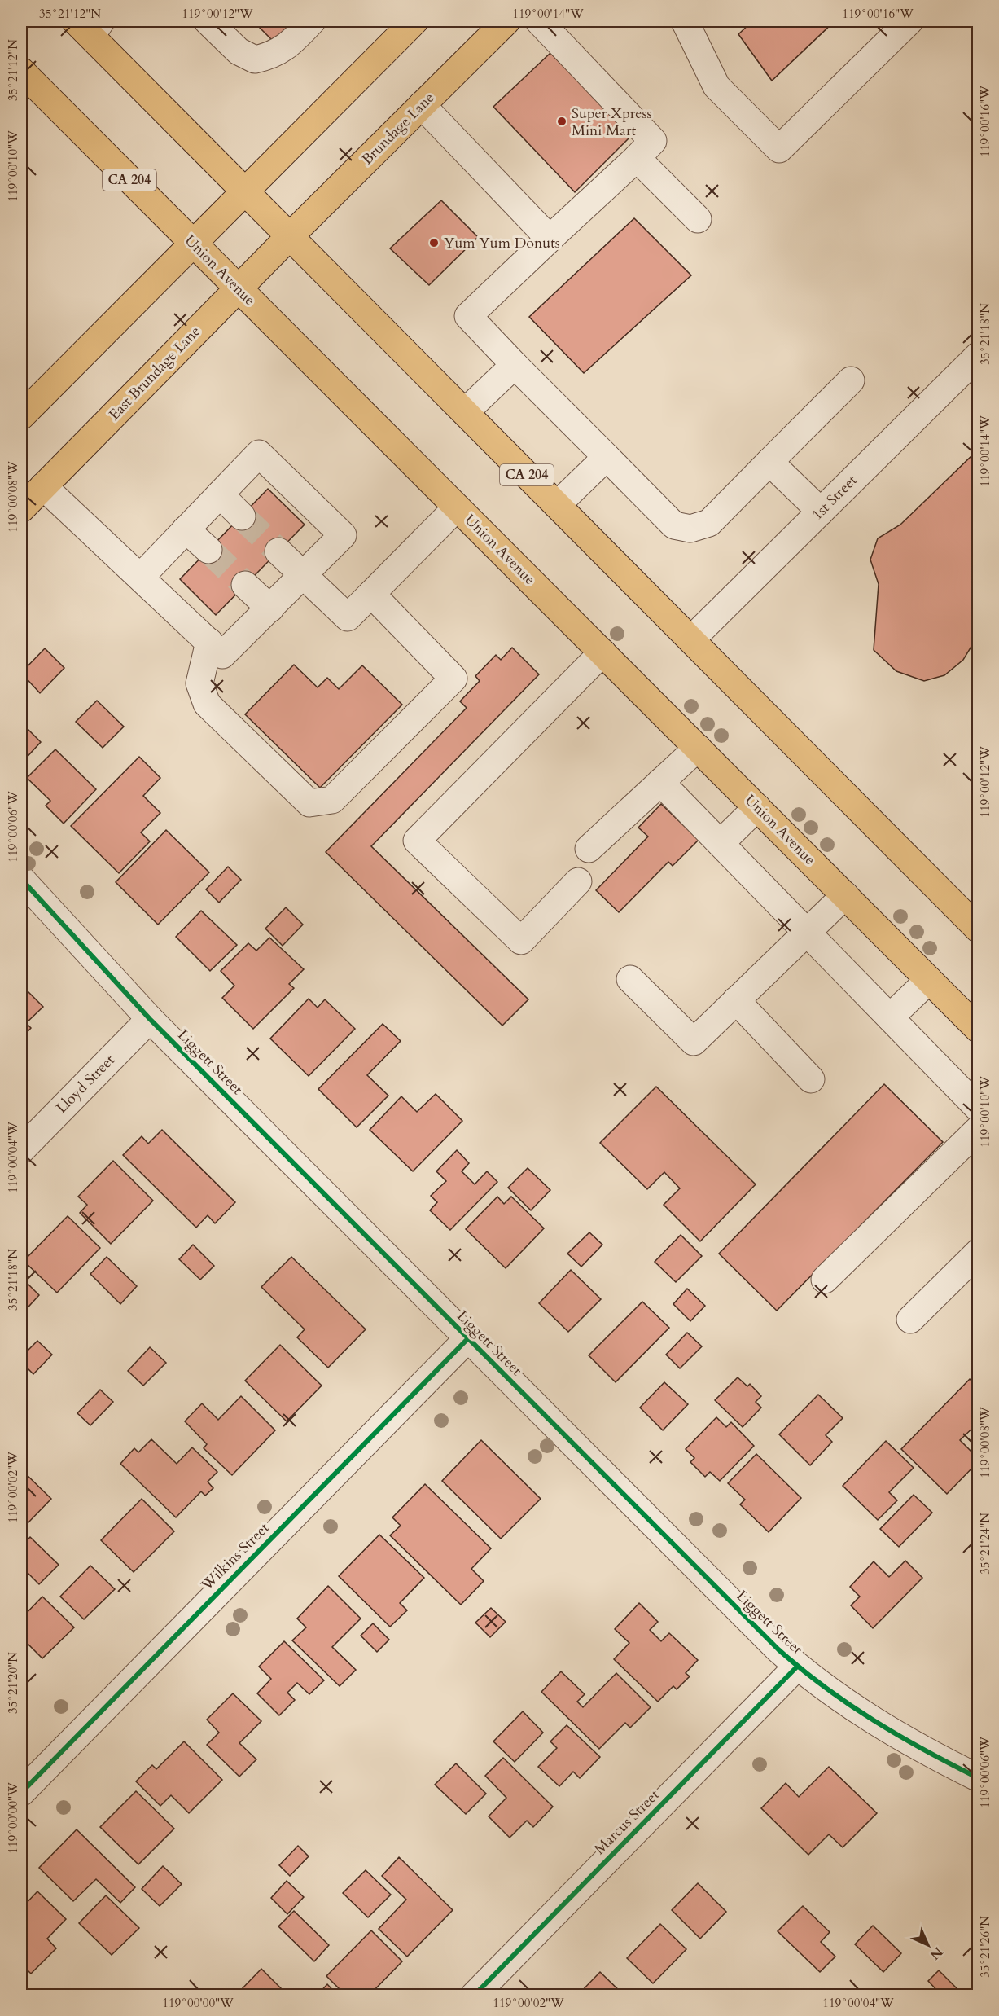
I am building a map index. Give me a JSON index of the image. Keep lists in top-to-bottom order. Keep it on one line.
{"streets":{"main road":["Brundage Lane","CA 204","Union Avenue","East Brundage Lane"],"street":["1st Street","Liggett Street","Lloyd Street","Wilkins Street","Marcus Street"]},"crossings":[["Brundage Lane","CA 204"],["Brundage Lane","East Brundage Lane"],["CA 204","East Brundage Lane"],["CA 204","1st Street"],["Union Avenue","East Brundage Lane"],["Liggett Street","Lloyd Street"],["Liggett Street","Wilkins Street"],["Liggett Street","Marcus Street"]],"places":["Super Xpress Mini Mart","Yum Yum Donuts"],"north":"bottom right","coordinates":["35°21'12\"N","119°00'12\"W","119°00'14\"W","119°00'16\"W","119°00'10\"W","35°21'18\"N","119°00'08\"W","119°00'06\"W","119°00'04\"W","119°00'02\"W","35°21'24\"N","35°21'20\"N","119°00'00\"W","35°21'26\"N"]}
